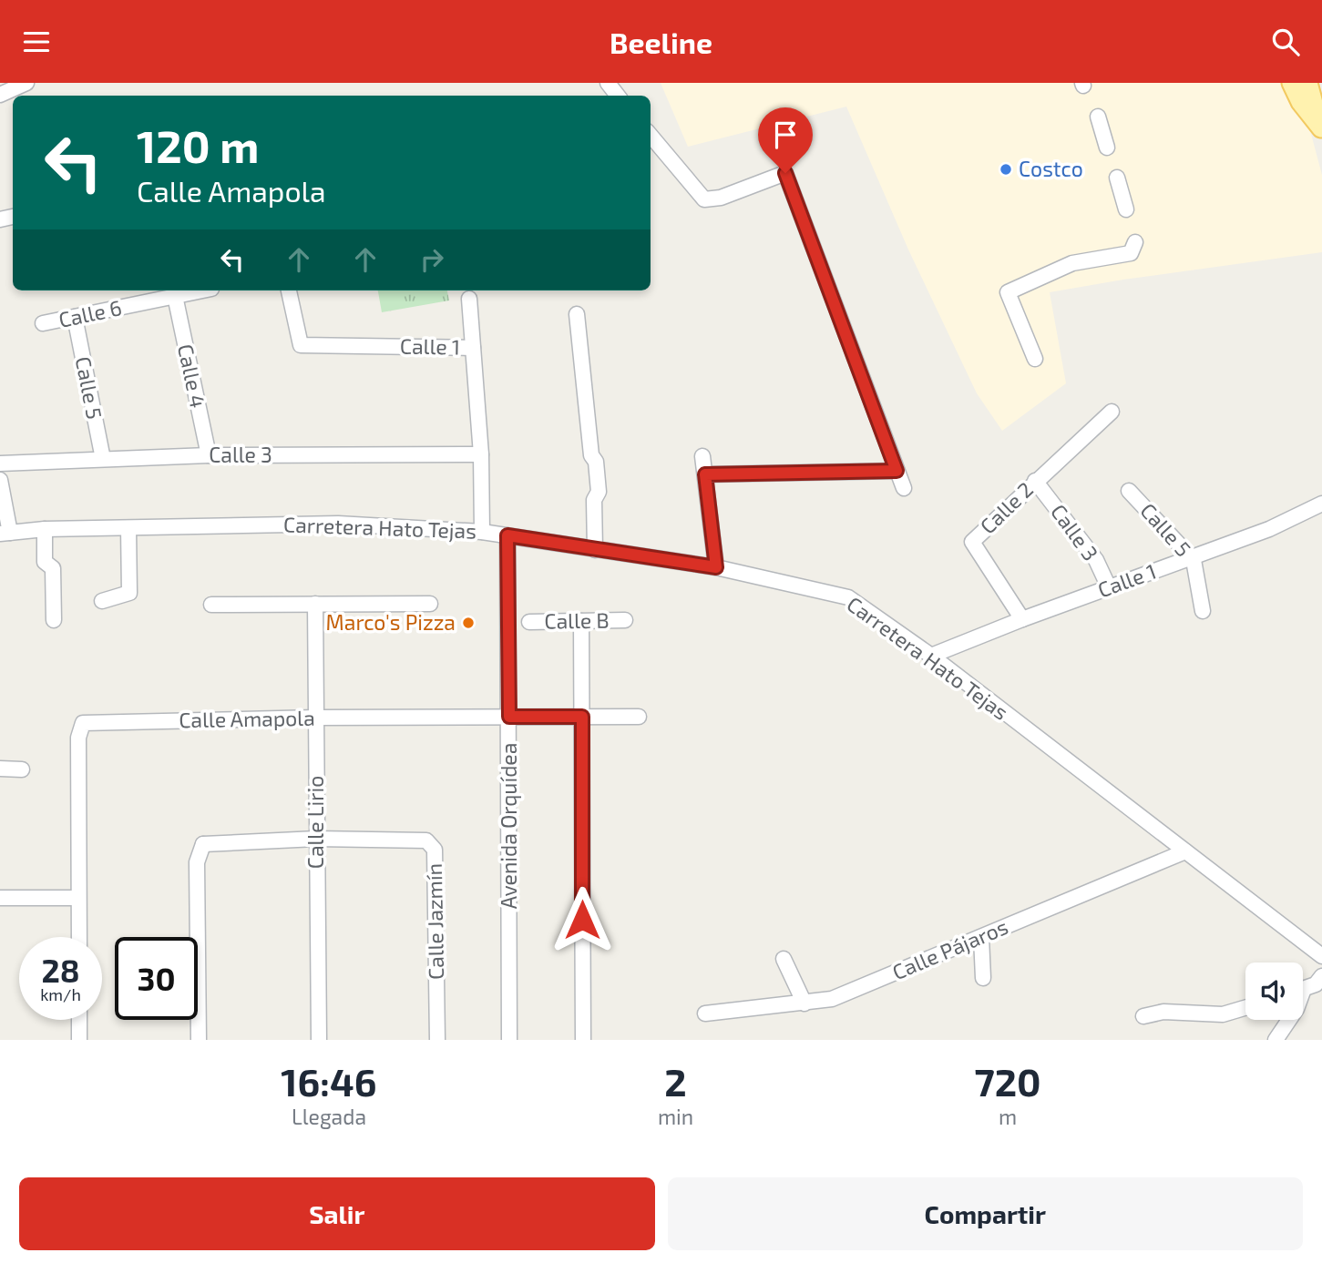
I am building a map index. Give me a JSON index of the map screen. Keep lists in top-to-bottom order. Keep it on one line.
{"streets":{"street":["Calle 6","Calle 1","Calle 4","Calle 5","Calle 3","Calle 2","Carretera Hato Tejas","Calle B","Calle Amapola","Calle Lirio","Avenida Orquídea","Calle Jazmín","Calle Pájaros"]},"crossings":[["Calle 6","Calle 4"],["Calle 6","Calle 5"],["Calle 1","Calle 5"],["Calle 1","Calle 3"],["Calle 1","Calle 2"],["Calle 1","Carretera Hato Tejas"],["Calle 4","Calle 3"],["Calle 5","Calle 3"],["Calle 3","Calle 2"],["Carretera Hato Tejas","Avenida Orquídea"],["Carretera Hato Tejas","Calle Pájaros"],["Calle Amapola","Calle Lirio"],["Calle Amapola","Avenida Orquídea"],["Calle Lirio","Calle Jazmín"]],"places":["Costco","Marco's Pizza"],"page":{"header":"Beeline","turn":["120 m","Calle Amapola"],"speed":"28 km/h","limit":"30","eta":["16:46","Llegada","2","min","720","m"],"buttons":["Salir","Compartir"]}}
